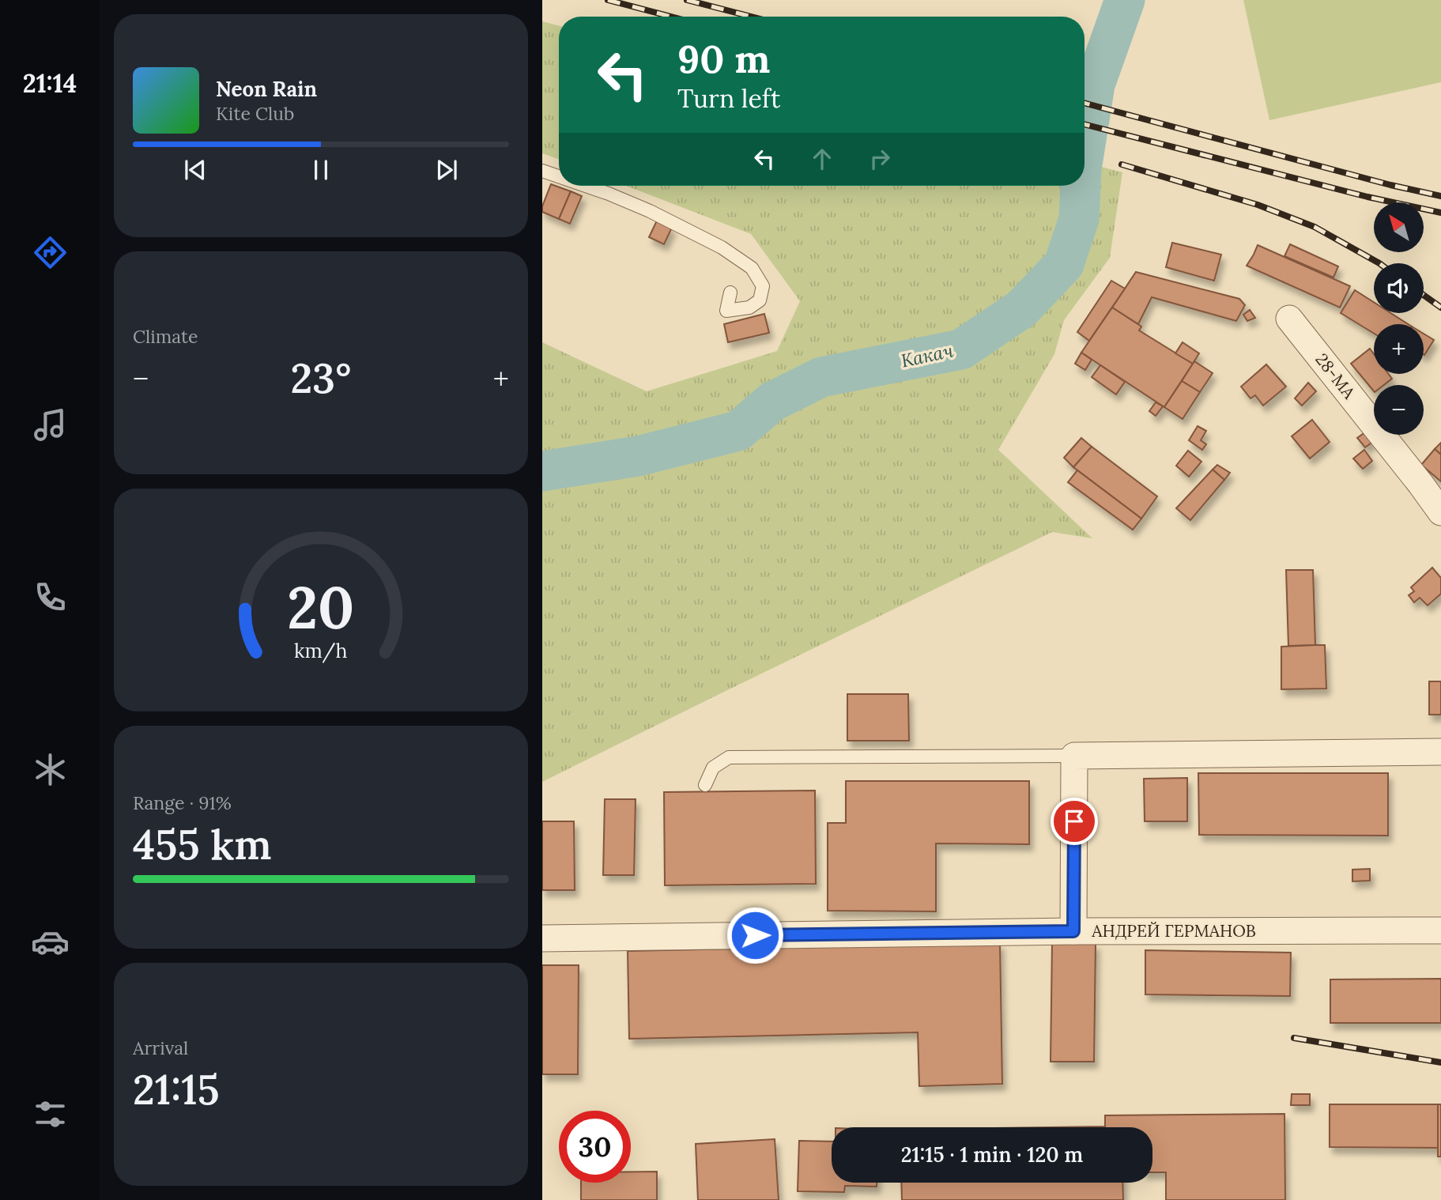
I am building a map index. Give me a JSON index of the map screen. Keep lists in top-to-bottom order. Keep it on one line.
{"streets":{"street":["28-МА","АНДРЕЙ ГЕРМАНОВ"]},"water":["Какач"],"north":"top left","page":{"tabs":"21:14","turn":["90 m","Turn left"],"song":["Neon Rain","Kite Club"],"map_buttons":["+","−"],"tile":["Climate",["Range · 91%","455 km"],["Arrival","21:15"]],"heat":["−","23°","+"],"limit":"30","trip":"21:15 · 1 min · 120 m","gauge":["20","km/h"]}}
